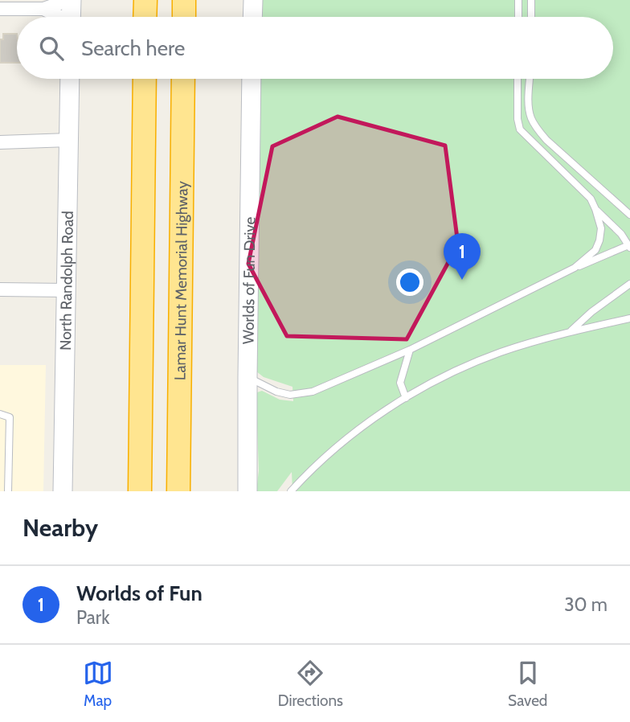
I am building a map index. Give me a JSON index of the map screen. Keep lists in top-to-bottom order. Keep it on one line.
{"streets":{"highway":["Lamar Hunt Memorial Highway"],"main road":["North Randolph Road","Worlds of Fun Drive"]},"page":{"search":"Search here","pins":"1","heading":"Nearby","list":[{"mark":"1","name":"Worlds of Fun","note":"Park","value":"30 m"}],"nav":["Map","Directions","Saved"]}}
